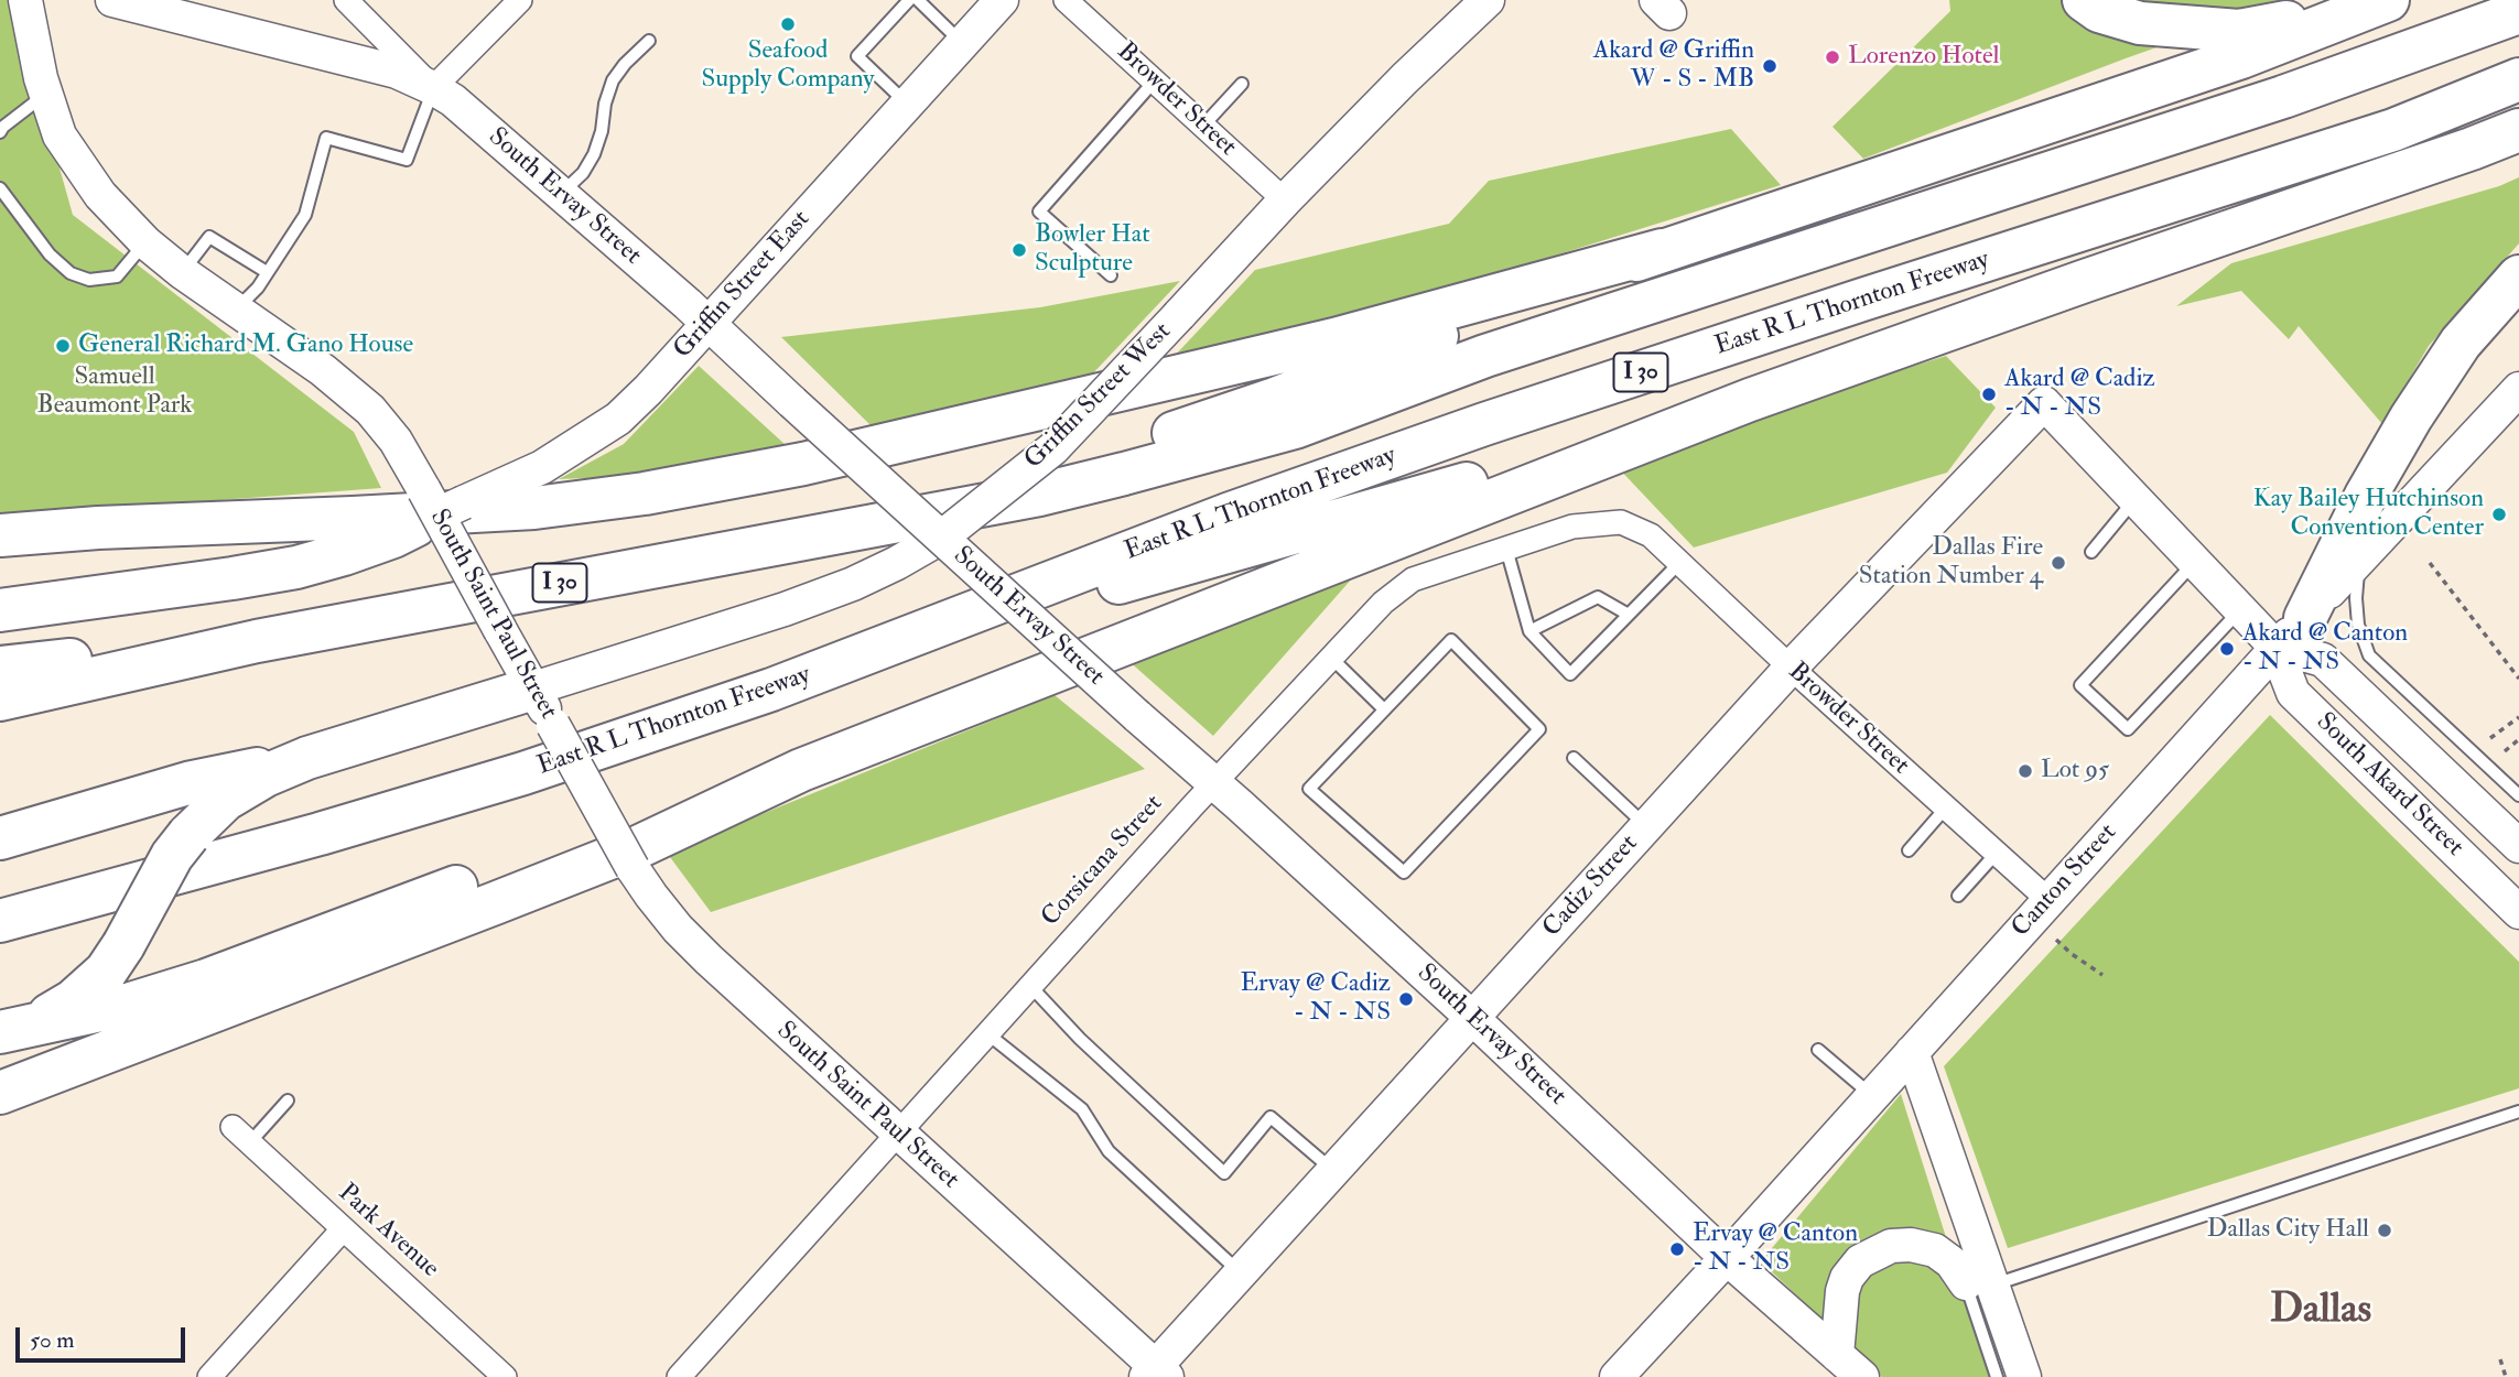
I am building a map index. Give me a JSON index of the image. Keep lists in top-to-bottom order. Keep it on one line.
{"streets":{"highway":["East R L Thornton Freeway","I 30"],"main road":["South Ervay Street","Griffin Street East","Griffin Street West","South Saint Paul Street","South Akard Street","Canton Street","Cadiz Street"],"street":["Browder Street","Corsicana Street","Park Avenue"]},"crossings":[["Browder Street","Griffin Street West"],["Browder Street","Corsicana Street"],["Browder Street","Canton Street"],["Browder Street","Cadiz Street"],["South Ervay Street","Griffin Street East"],["South Ervay Street","Griffin Street West"],["South Ervay Street","Corsicana Street"],["South Ervay Street","Canton Street"],["South Ervay Street","Cadiz Street"],["Griffin Street East","South Saint Paul Street"],["Griffin Street West","South Saint Paul Street"],["South Saint Paul Street","Corsicana Street"],["South Saint Paul Street","Cadiz Street"],["South Akard Street","Canton Street"],["South Akard Street","Cadiz Street"]],"districts":["Dallas"],"parks":["Samuell Beaumont Park"],"places":["Seafood Supply Company","Lorenzo Hotel","Akard @ Griffin W - S - MB","Bowler Hat Sculpture","General Richard M. Gano House","Akard @ Cadiz - N - NS","Kay Bailey Hutchinson Convention Center","Dallas Fire Station Number 4","Akard @ Canton - N - NS","Lot 95","Ervay @ Cadiz - N - NS","Dallas City Hall","Ervay @ Canton - N - NS"],"scale_bar":"50 m"}
